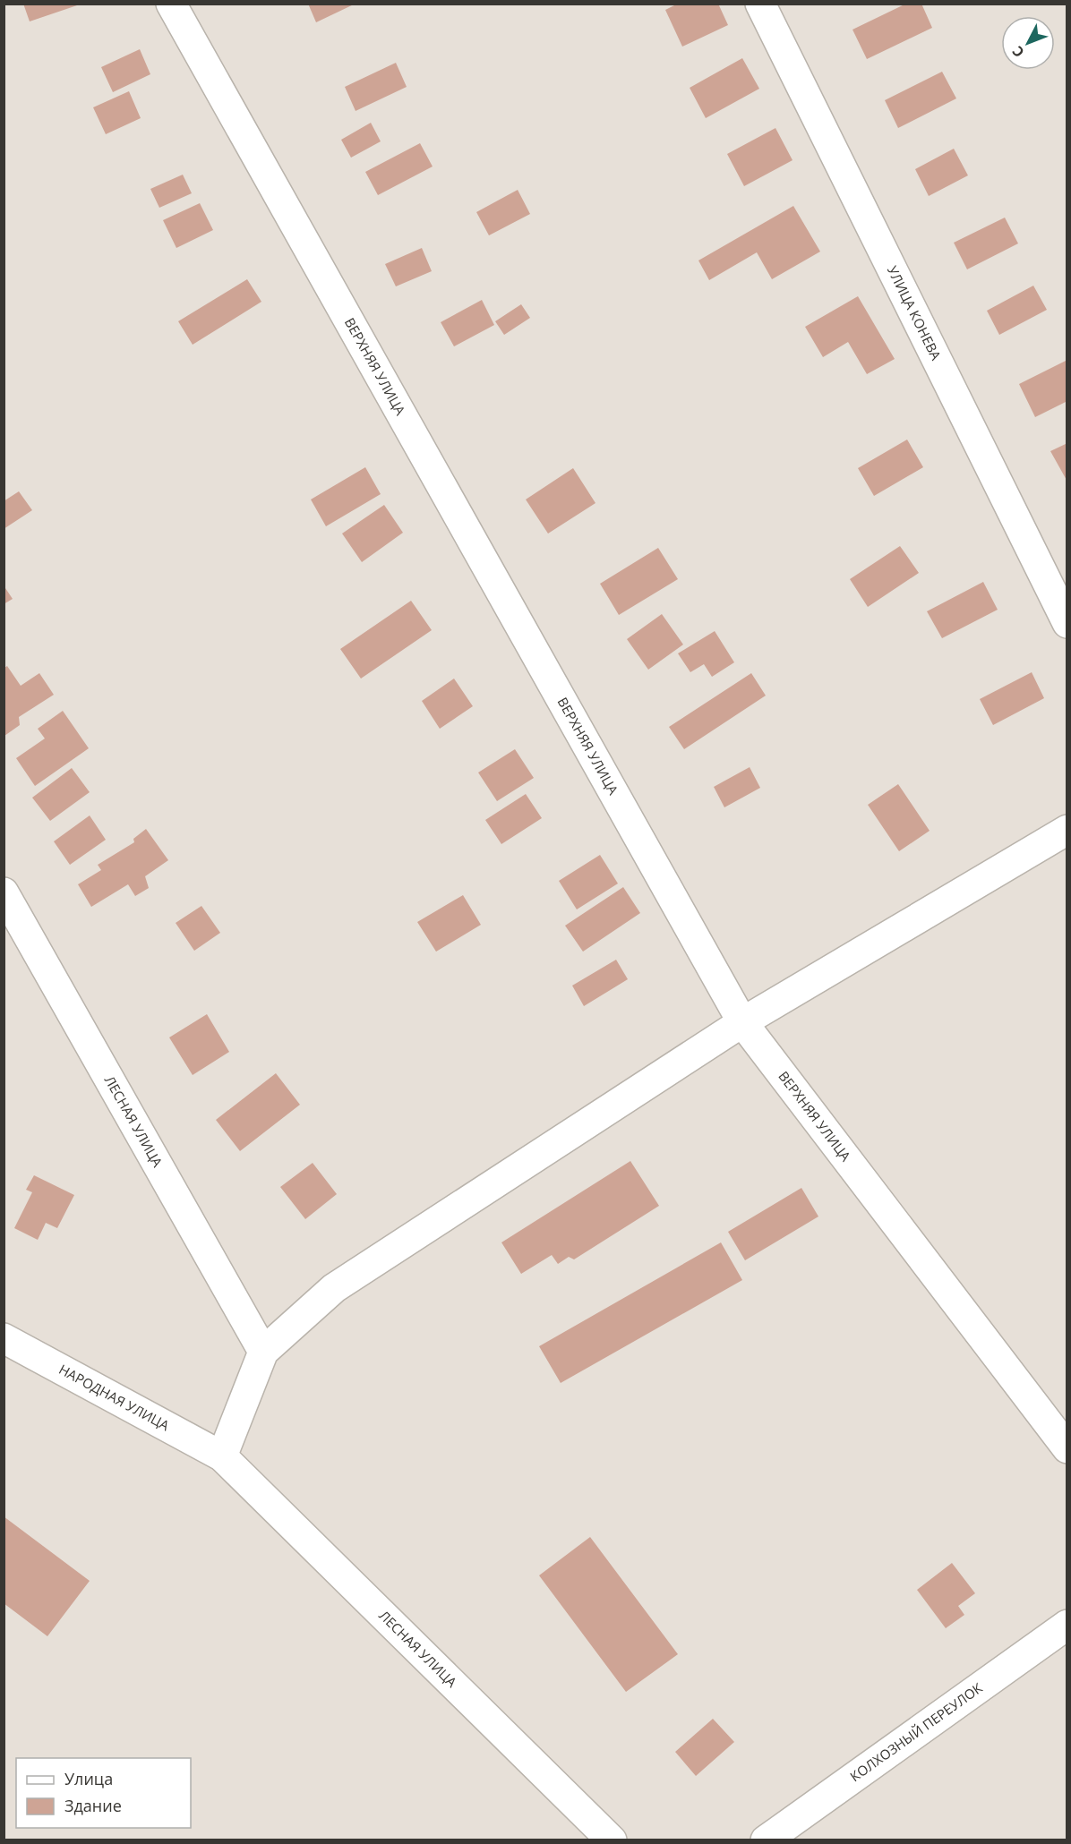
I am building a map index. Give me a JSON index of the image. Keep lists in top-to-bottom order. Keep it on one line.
{"streets":{"street":["УЛИЦА КОНЕВА","ВЕРХНЯЯ УЛИЦА","ЛЕСНАЯ УЛИЦА","НАРОДНАЯ УЛИЦА","КОЛХОЗНЫЙ ПЕРЕУЛОК"]},"crossings":[["ЛЕСНАЯ УЛИЦА","НАРОДНАЯ УЛИЦА"]],"legend":["Улица","Здание"],"north":"bottom left"}
